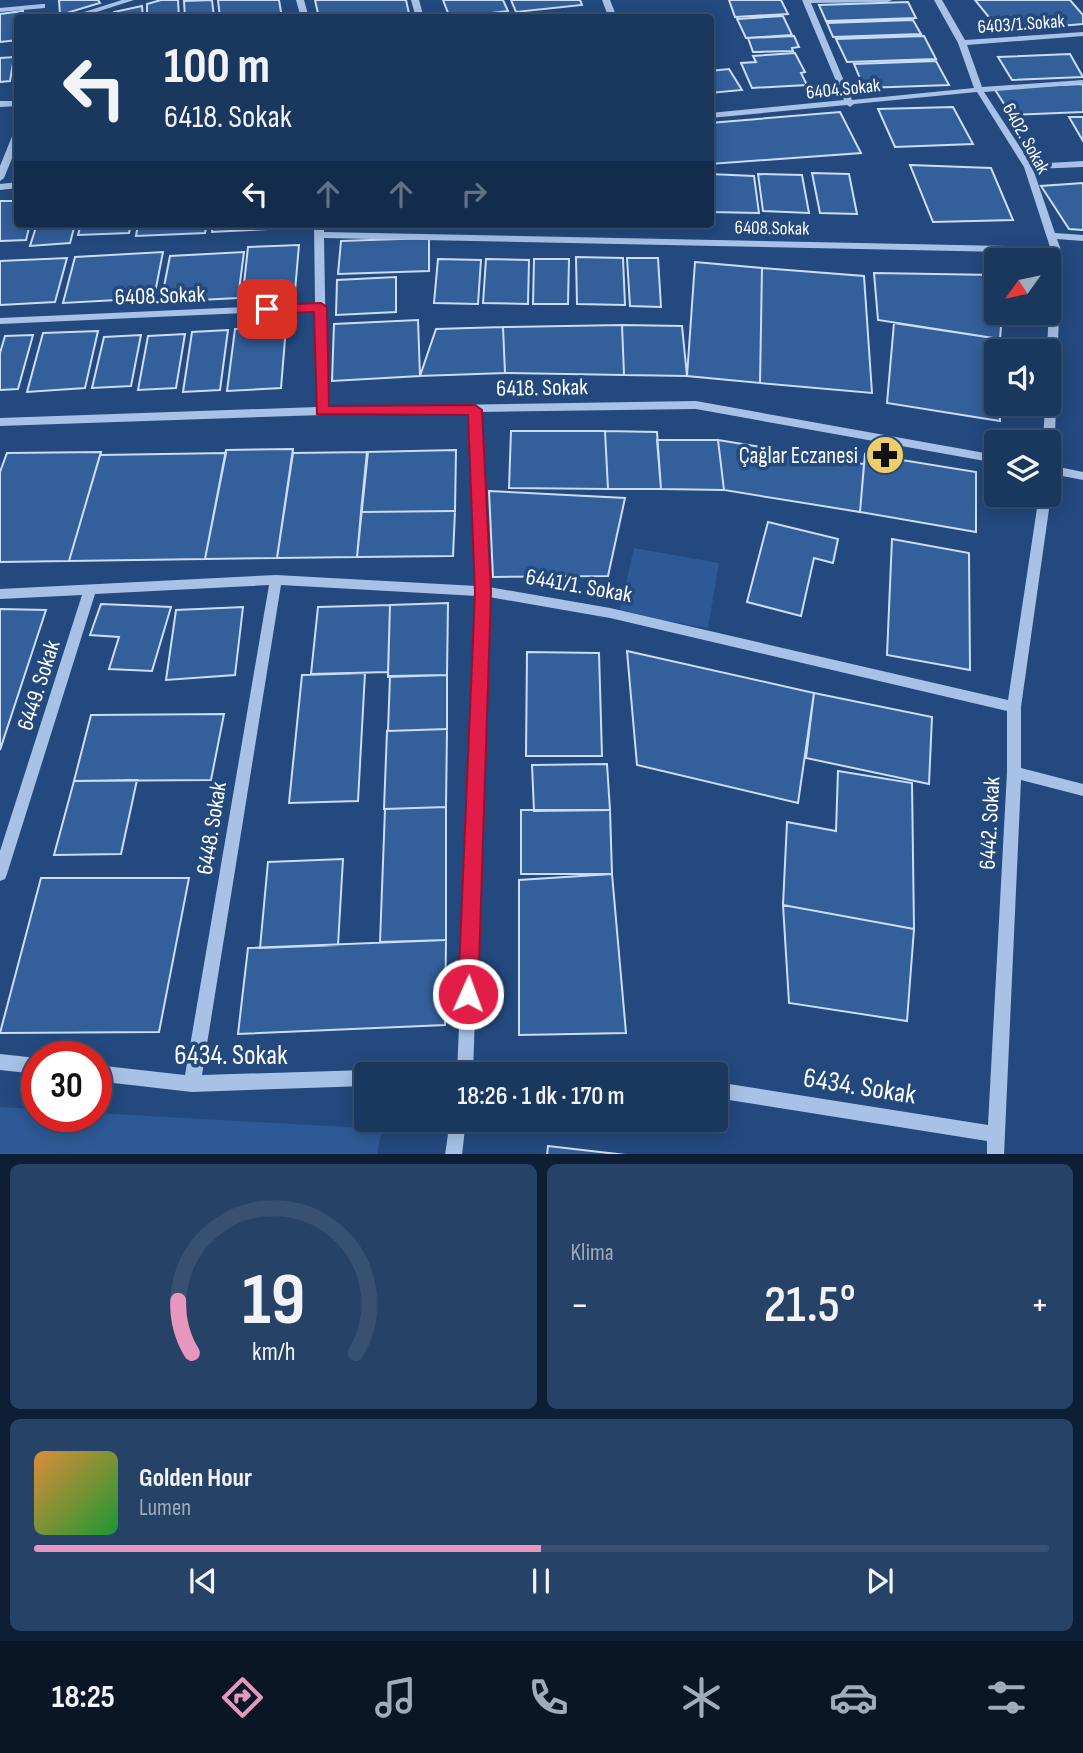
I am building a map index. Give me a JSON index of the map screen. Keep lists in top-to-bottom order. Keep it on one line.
{"streets":{"street":["6403/1.Sokak","6404.Sokak","6402. Sokak","6408.Sokak","6418. Sokak","6441/1. Sokak","6449. Sokak","6442. Sokak","6448. Sokak","6434. Sokak"]},"crossings":[["6403/1.Sokak","6402. Sokak"],["6404.Sokak","6402. Sokak"],["6441/1. Sokak","6449. Sokak"],["6441/1. Sokak","6442. Sokak"],["6441/1. Sokak","6448. Sokak"],["6442. Sokak","6434. Sokak"],["6448. Sokak","6434. Sokak"]],"places":{"pharmacy":["Çağlar Eczanesi"]},"north":"bottom left","page":{"turn":["100 m","6418. Sokak"],"limit":"30","trip":"18:26 · 1 dk · 170 m","tile":"Klima","heat":["−","21.5°","+"],"song":["Golden Hour","Lumen"],"tabs":"18:25","gauge":["19","km/h"]}}
